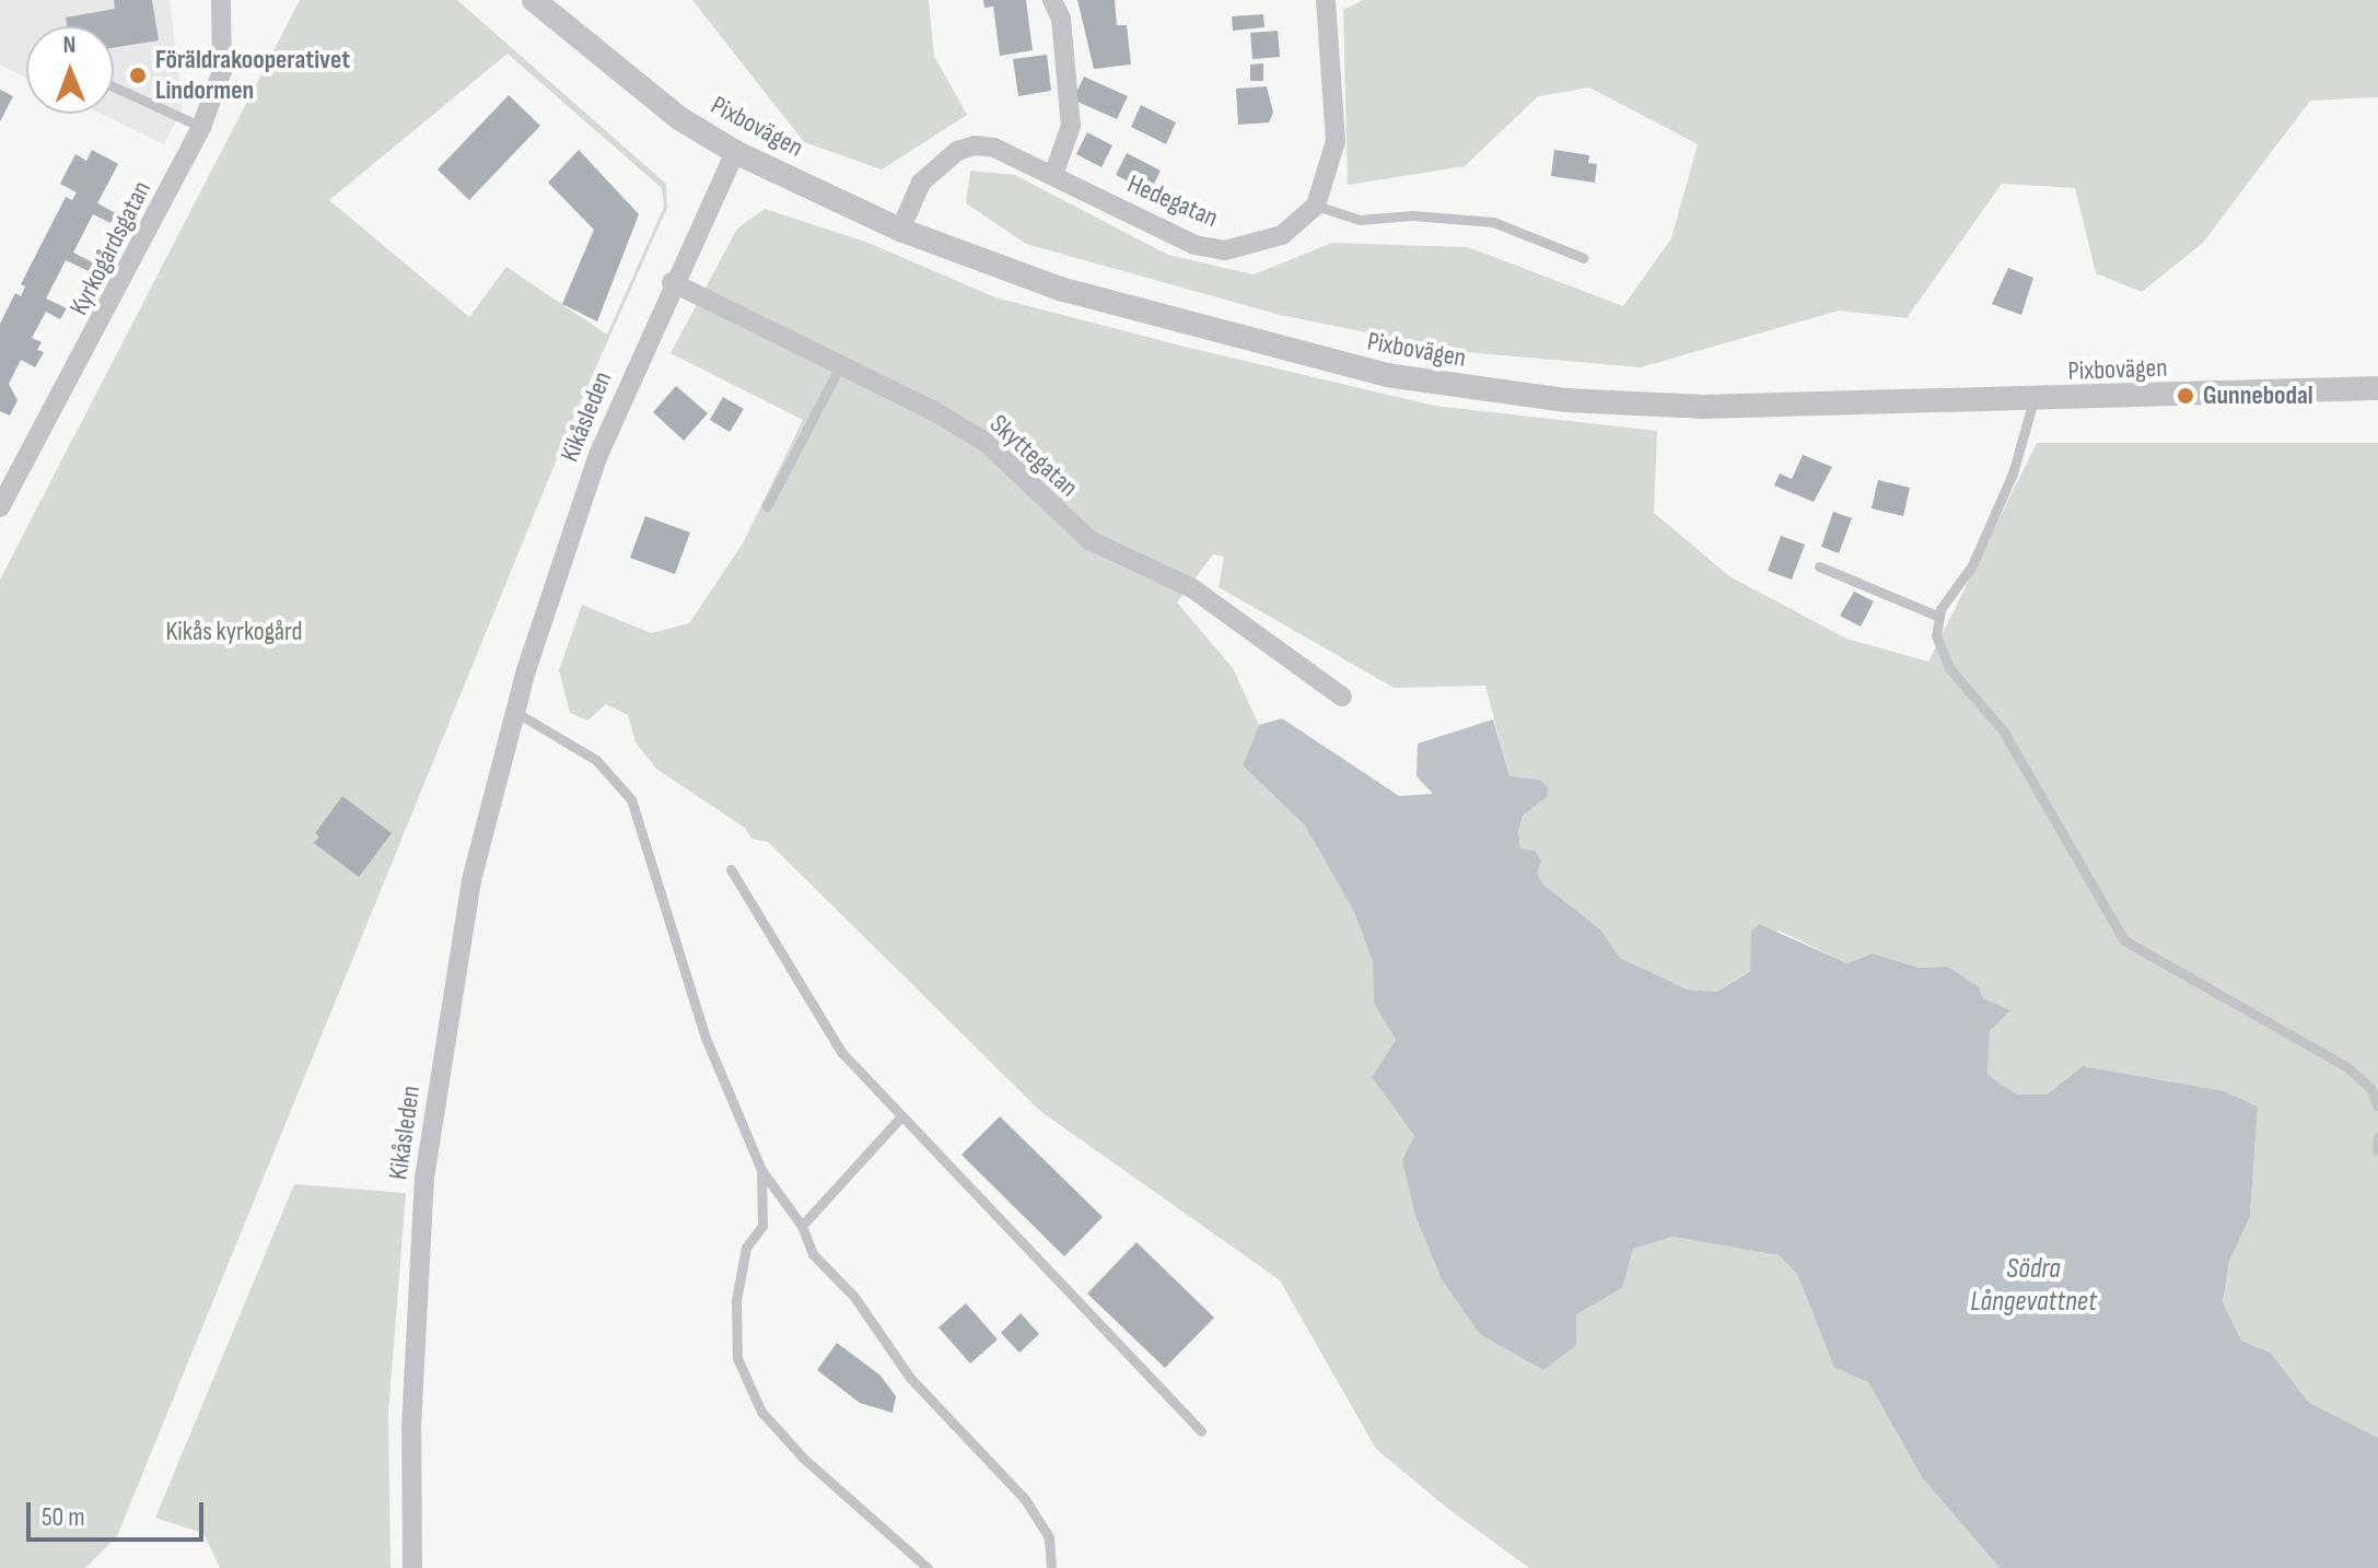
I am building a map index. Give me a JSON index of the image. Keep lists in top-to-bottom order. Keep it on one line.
{"streets":{"street":["Pixbovägen","Hedegatan","Kyrkogårdsgatan","Kikåsleden","Skyttegatan"]},"crossings":[["Pixbovägen","Hedegatan"],["Pixbovägen","Kikåsleden"],["Kikåsleden","Skyttegatan"]],"water":["Södra Långevattnet"],"parks":["Kikås kyrkogård"],"places":["Föräldrakooperativet Lindormen","Gunnebodal"],"scale_bar":"50 m","north":"top"}
